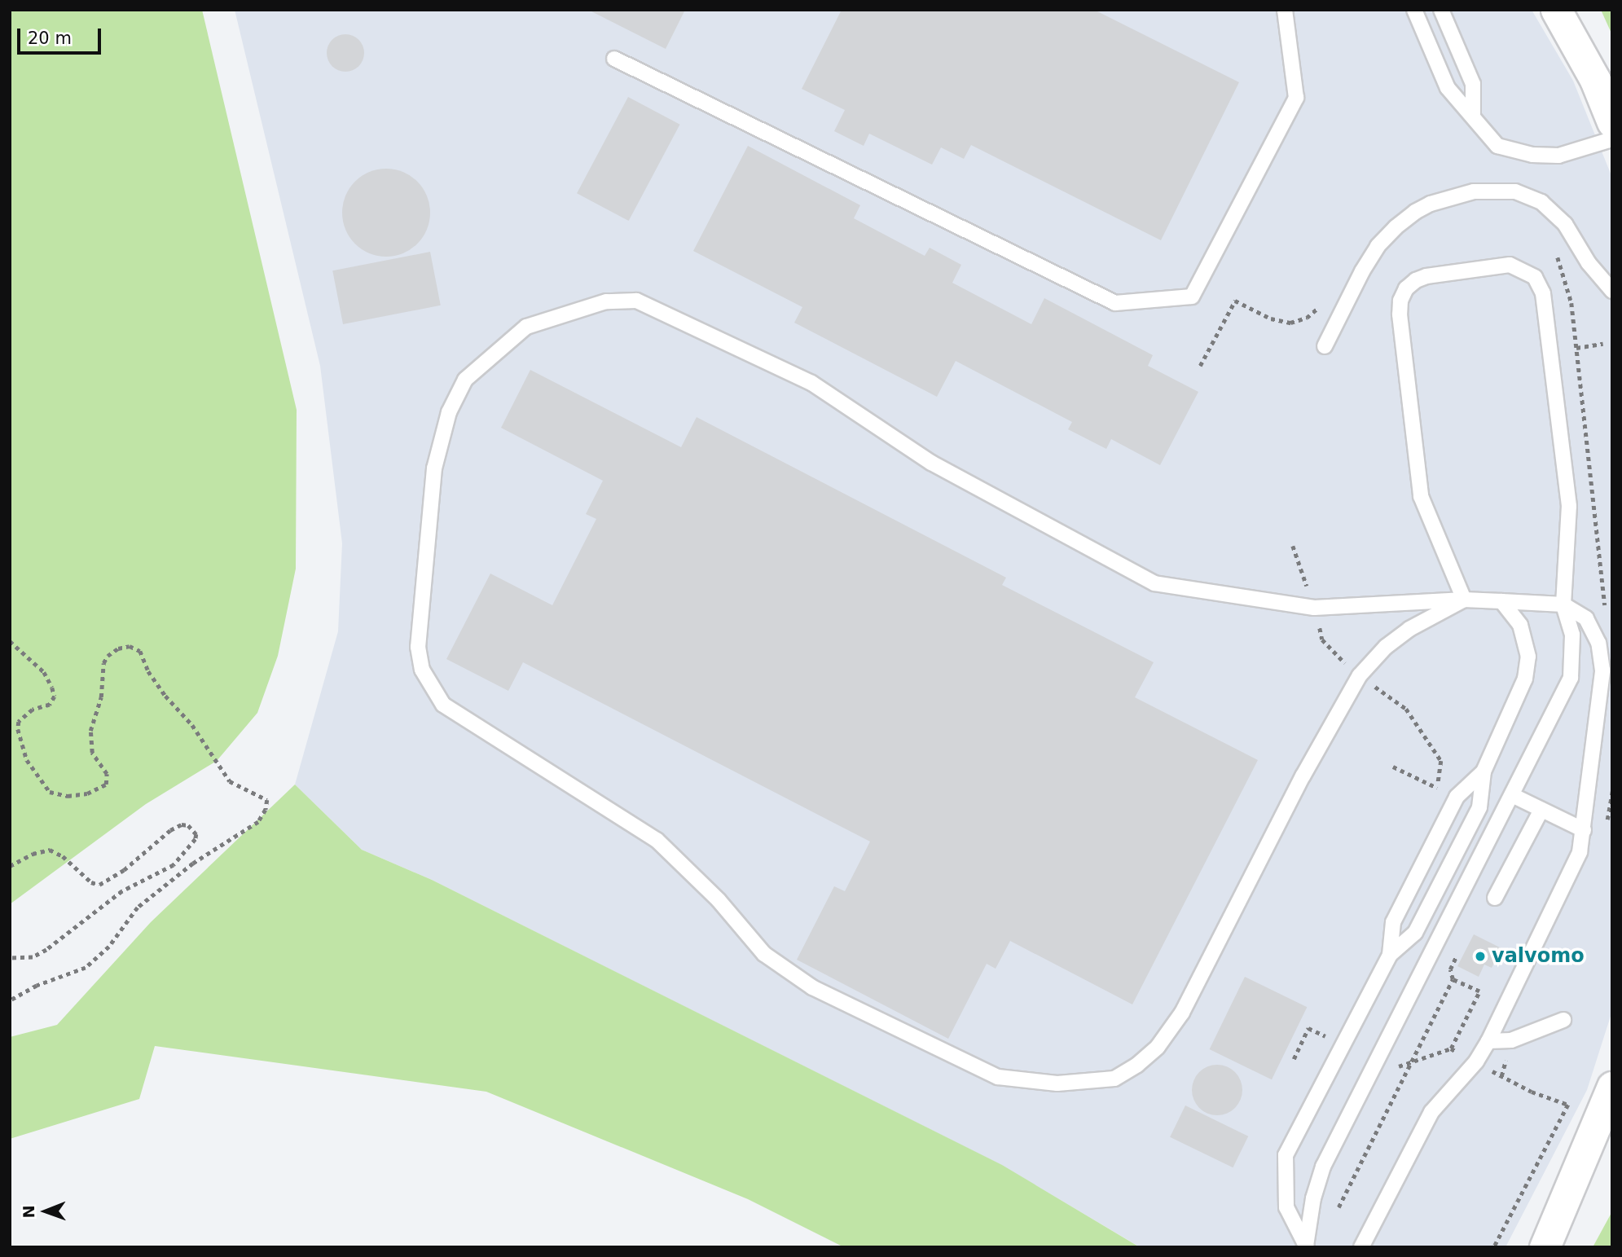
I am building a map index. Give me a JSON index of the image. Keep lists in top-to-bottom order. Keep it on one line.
{"places":["valvomo"],"scale_bar":"20 m","north":"left"}
